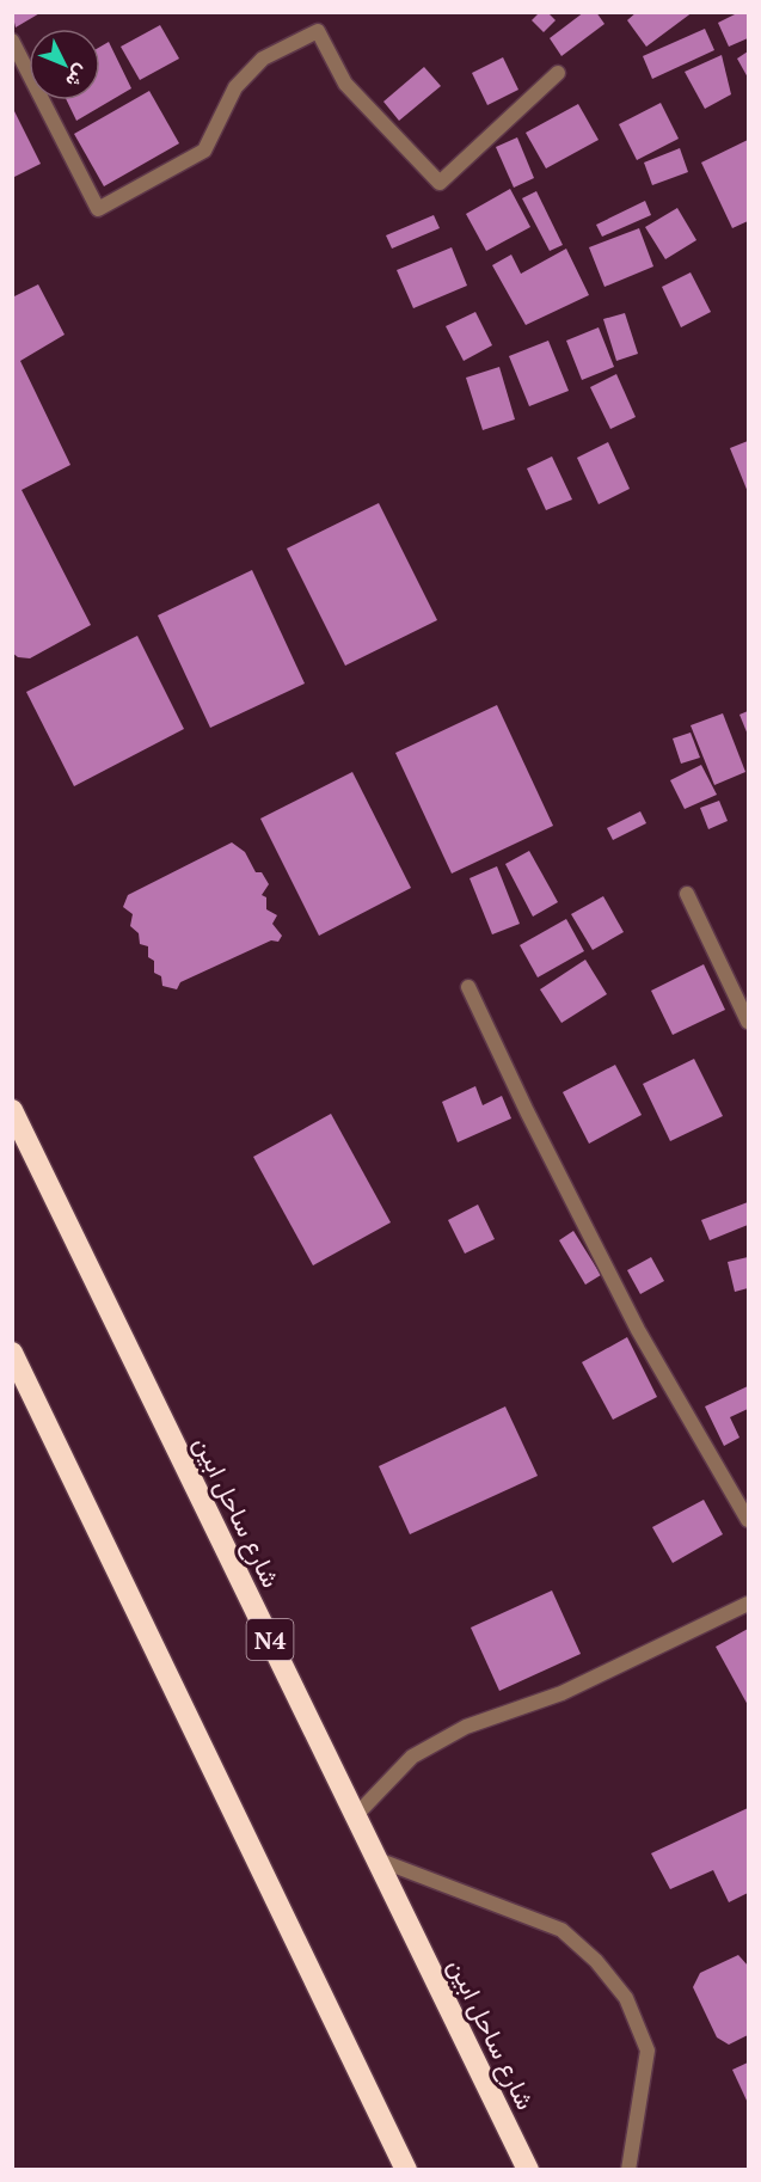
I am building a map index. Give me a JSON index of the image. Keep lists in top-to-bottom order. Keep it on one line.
{"streets":{"highway":["شارع ساحل ابين","N4"]},"north":"bottom right"}
